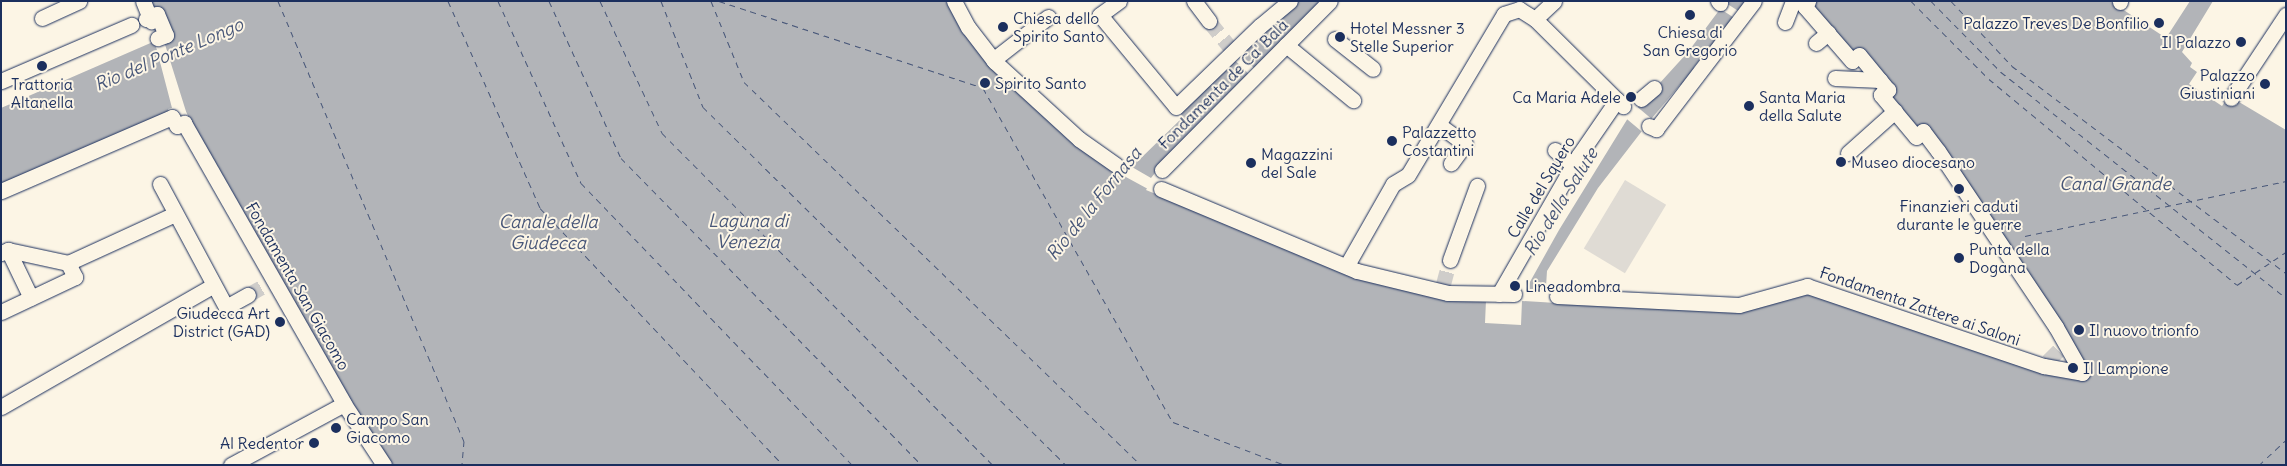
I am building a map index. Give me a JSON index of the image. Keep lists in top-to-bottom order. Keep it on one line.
{"streets":{"street":["Fondamenta de Ca' Balà","Calle del Squero","Fondamenta San Giacomo","Fondamenta Zattere ai Saloni"]},"water":["Rio del Ponte Longo","Canal Grande","Rio della Salute","Rio de la Fornasa","Laguna di Venezia","Canale della Giudecca"],"places":["Chiesa di San Gregorio","Palazzo Treves De Bonfilio","Chiesa dello Spirito Santo","Hotel Messner 3 Stelle Superior","Il Palazzo","Trattoria Altanella","Spirito Santo","Palazzo Giustiniani","Ca Maria Adele","Santa Maria della Salute","Palazzetto Costantini","Museo diocesano","Magazzini del Sale","Finanzieri caduti durante le guerre","Punta della Dogana","Lineadombra","Giudecca Art District (GAD)","Il nuovo trionfo","Il Lampione","Campo San Giacomo","Al Redentor"]}
